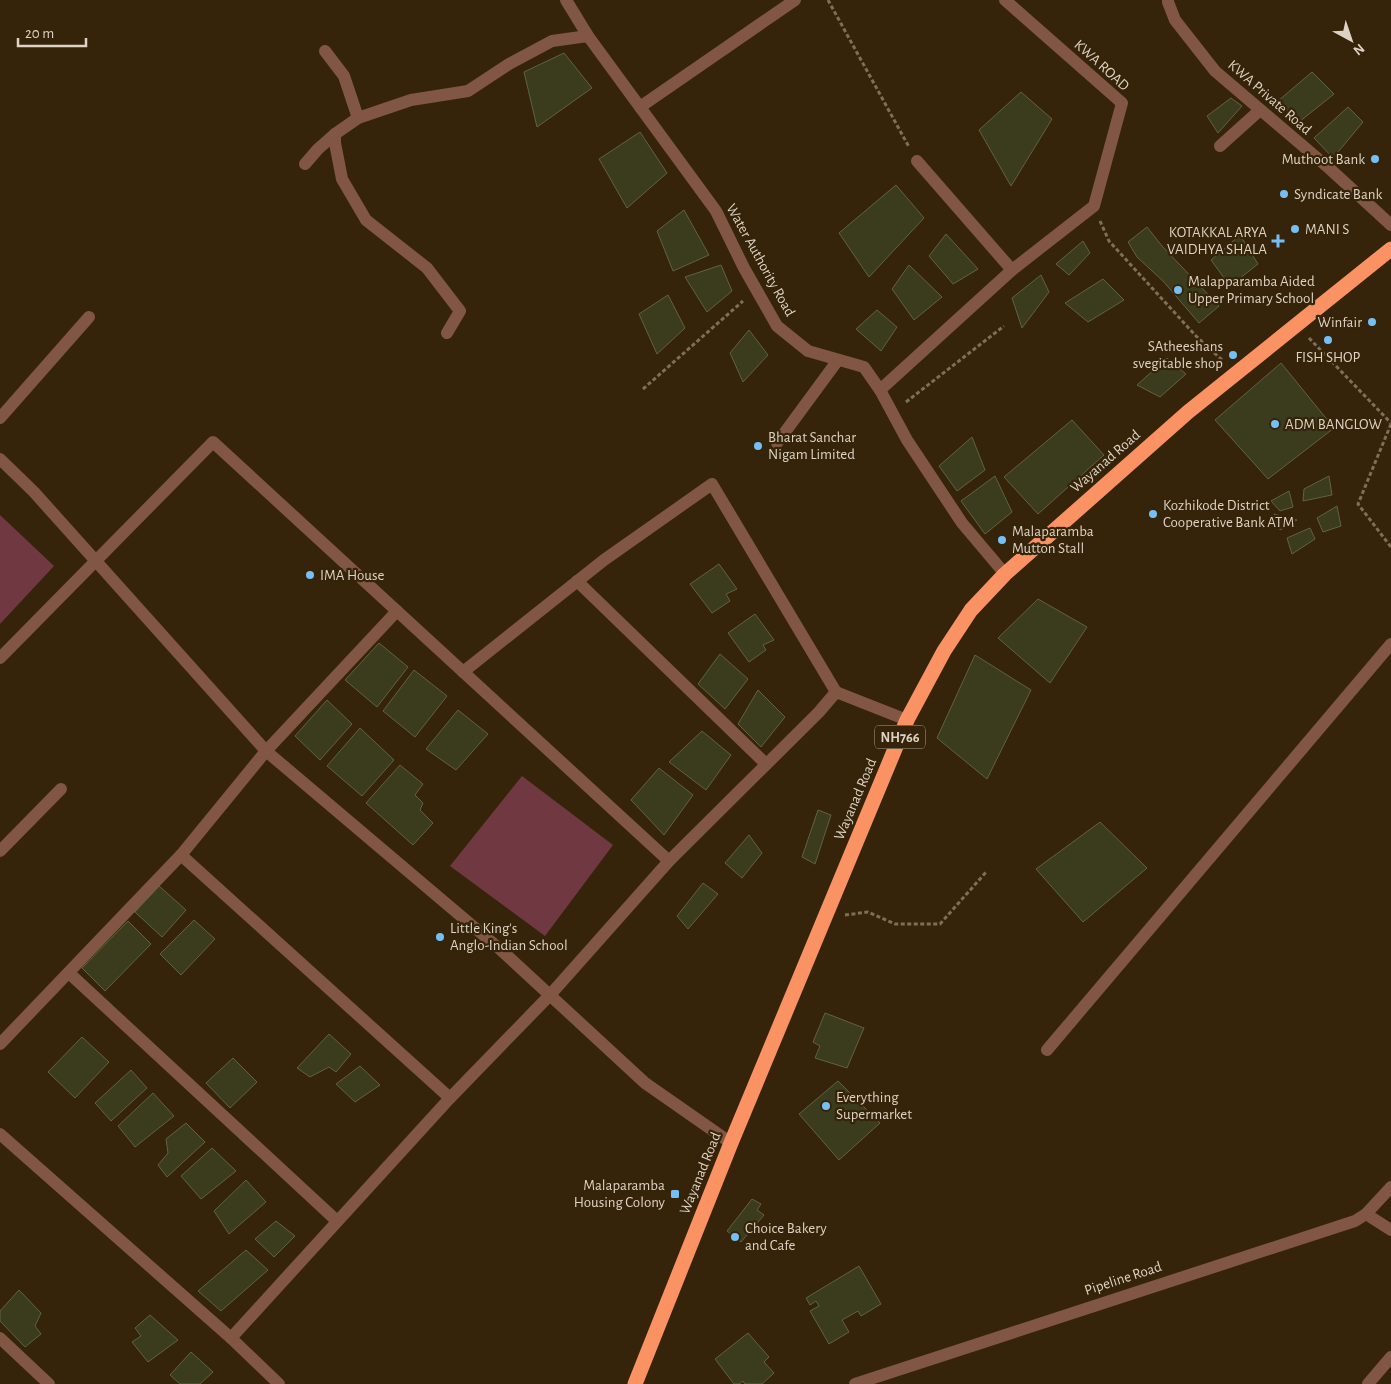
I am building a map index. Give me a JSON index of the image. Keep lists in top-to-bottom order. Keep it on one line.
{"streets":{"highway":["Wayanad Road","NH766"],"street":["KWA ROAD","KWA Private Road","Water Authority Road","Pipeline Road"]},"crossings":[["Water Authority Road","Wayanad Road"]],"places":{"other":["Muthoot Bank","Syndicate Bank","MANI S","Malapparamba Aided Upper Primary School","Winfair","FISH SHOP","SAtheeshans svegitable shop","ADM BANGLOW","Bharat Sanchar Nigam Limited","Kozhikode District Cooperative Bank ATM","Malaparamba Mutton Stall","IMA House","Little King's Anglo-Indian School","Everything Supermarket","Choice Bakery and Cafe"],"health":["KOTAKKAL ARYA VAIDHYA SHALA"],"transit":["Malaparamba Housing Colony"]},"scale_bar":"20 m","north":"bottom right"}
